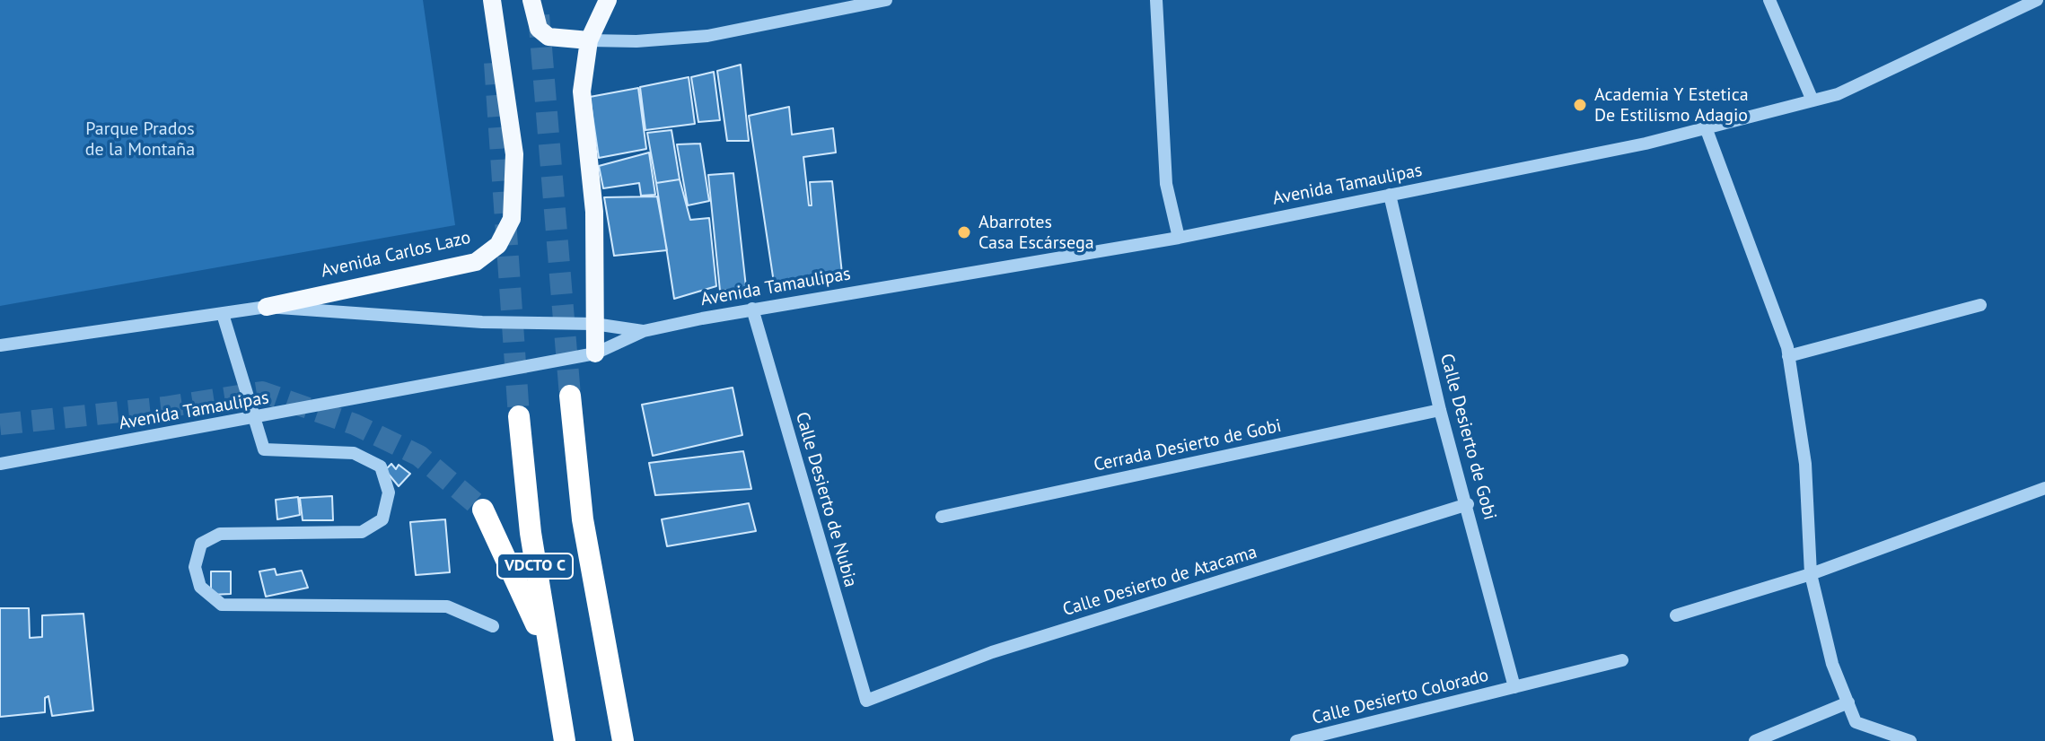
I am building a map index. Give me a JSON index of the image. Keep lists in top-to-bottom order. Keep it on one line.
{"streets":{"highway":["VDCTO C"],"main road":["Avenida Carlos Lazo"],"street":["Avenida Tamaulipas","Calle Desierto de Gobi","Cerrada Desierto de Gobi","Calle Desierto de Nubia","Calle Desierto de Atacama","Calle Desierto Colorado"]},"crossings":[["Avenida Tamaulipas","Avenida Carlos Lazo"],["Avenida Tamaulipas","Calle Desierto de Gobi"],["Avenida Tamaulipas","Calle Desierto de Nubia"],["Calle Desierto de Gobi","Cerrada Desierto de Gobi"],["Calle Desierto de Gobi","Calle Desierto de Atacama"],["Calle Desierto de Gobi","Calle Desierto Colorado"],["Calle Desierto de Nubia","Calle Desierto de Atacama"]],"parks":["Parque Prados de la Montaña"],"places":["Academia Y Estetica De Estilismo Adagio","Abarrotes Casa Escársega"]}
